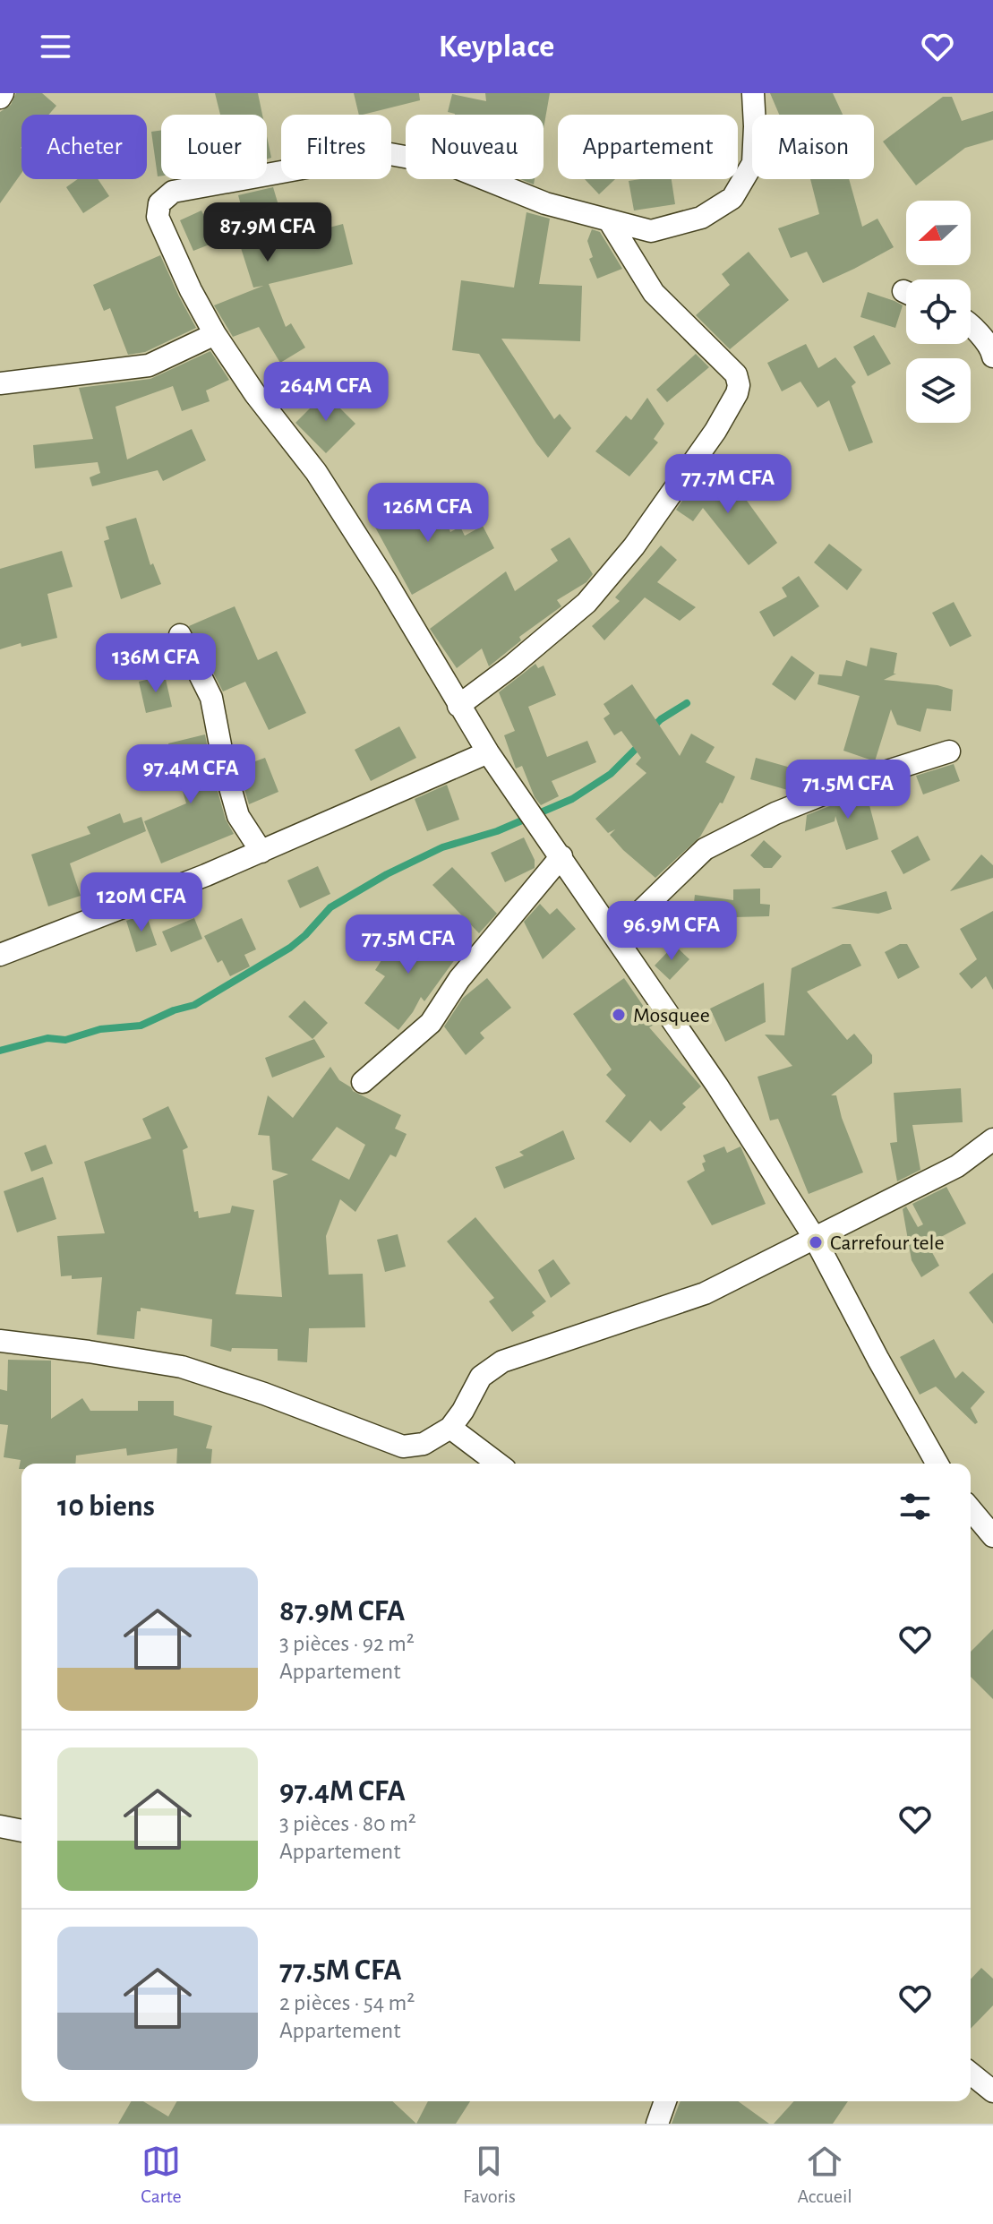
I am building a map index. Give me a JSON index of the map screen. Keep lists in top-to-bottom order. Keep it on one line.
{"places":["Mosquee","Carrefour tele"],"north":"left","page":{"header":"Keyplace","chip":["Acheter","Louer","Filtres","Nouveau","Appartement","Maison"],"price":["87.9M CFA","264M CFA","77.7M CFA","126M CFA","136M CFA","97.4M CFA","71.5M CFA","120M CFA","96.9M CFA","77.5M CFA"],"heading":"10 biens","list":[{"name":"87.9M CFA","note":"3 pièces · 92 m² · Appartement"},{"name":"97.4M CFA","note":"3 pièces · 80 m² · Appartement"},{"name":"77.5M CFA","note":"2 pièces · 54 m² · Appartement"}],"tabs":["Carte","Favoris","Accueil"]}}
